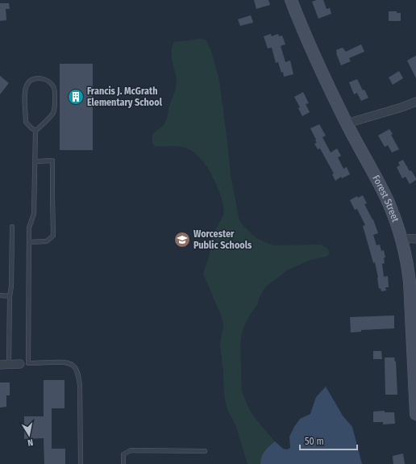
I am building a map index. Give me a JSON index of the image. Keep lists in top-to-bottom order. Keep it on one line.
{"streets":{"main road":["Forest Street"]},"places":{"building":["Francis J. McGrath Elementary School"],"school or university":["Worcester Public Schools"]},"scale_bar":"50 m","north":"bottom"}
